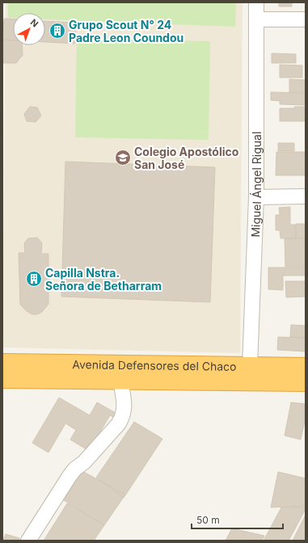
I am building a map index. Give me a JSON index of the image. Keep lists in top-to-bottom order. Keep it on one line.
{"streets":{"highway":["Avenida Defensores del Chaco"],"street":["Miguel Ángel Rigual"]},"crossings":[["Miguel Ángel Rigual","Avenida Defensores del Chaco"]],"places":{"building":["Grupo Scout N° 24 Padre Leon Coundou","Capilla Nstra. Señora de Betharram"],"school or university":["Colegio Apostólico San José"]},"scale_bar":"50 m","north":"top right"}
